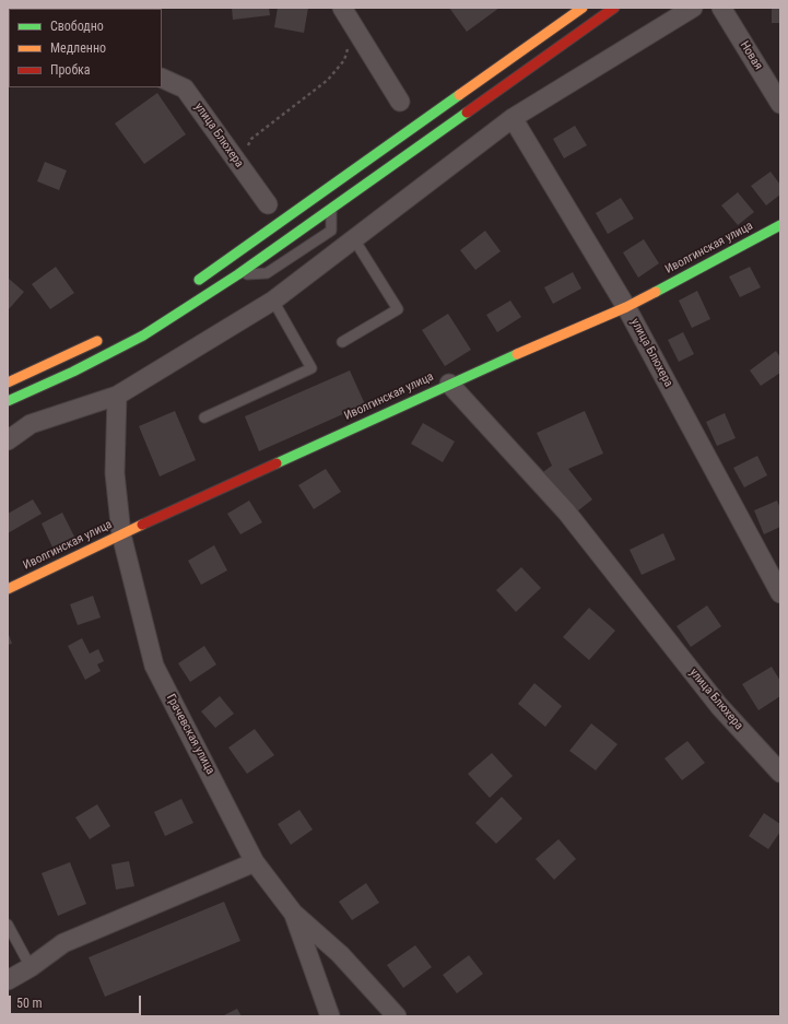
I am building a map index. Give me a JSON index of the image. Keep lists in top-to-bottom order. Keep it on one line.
{"streets":{"main road":["Иволгинская улица"],"street":["Новая","улица Блюхера","Грачевская улица"]},"crossings":[["улица Блюхера","Иволгинская улица"],["Иволгинская улица","Грачевская улица"]],"legend":["Свободно","Медленно","Пробка"],"scale_bar":"50 m"}
